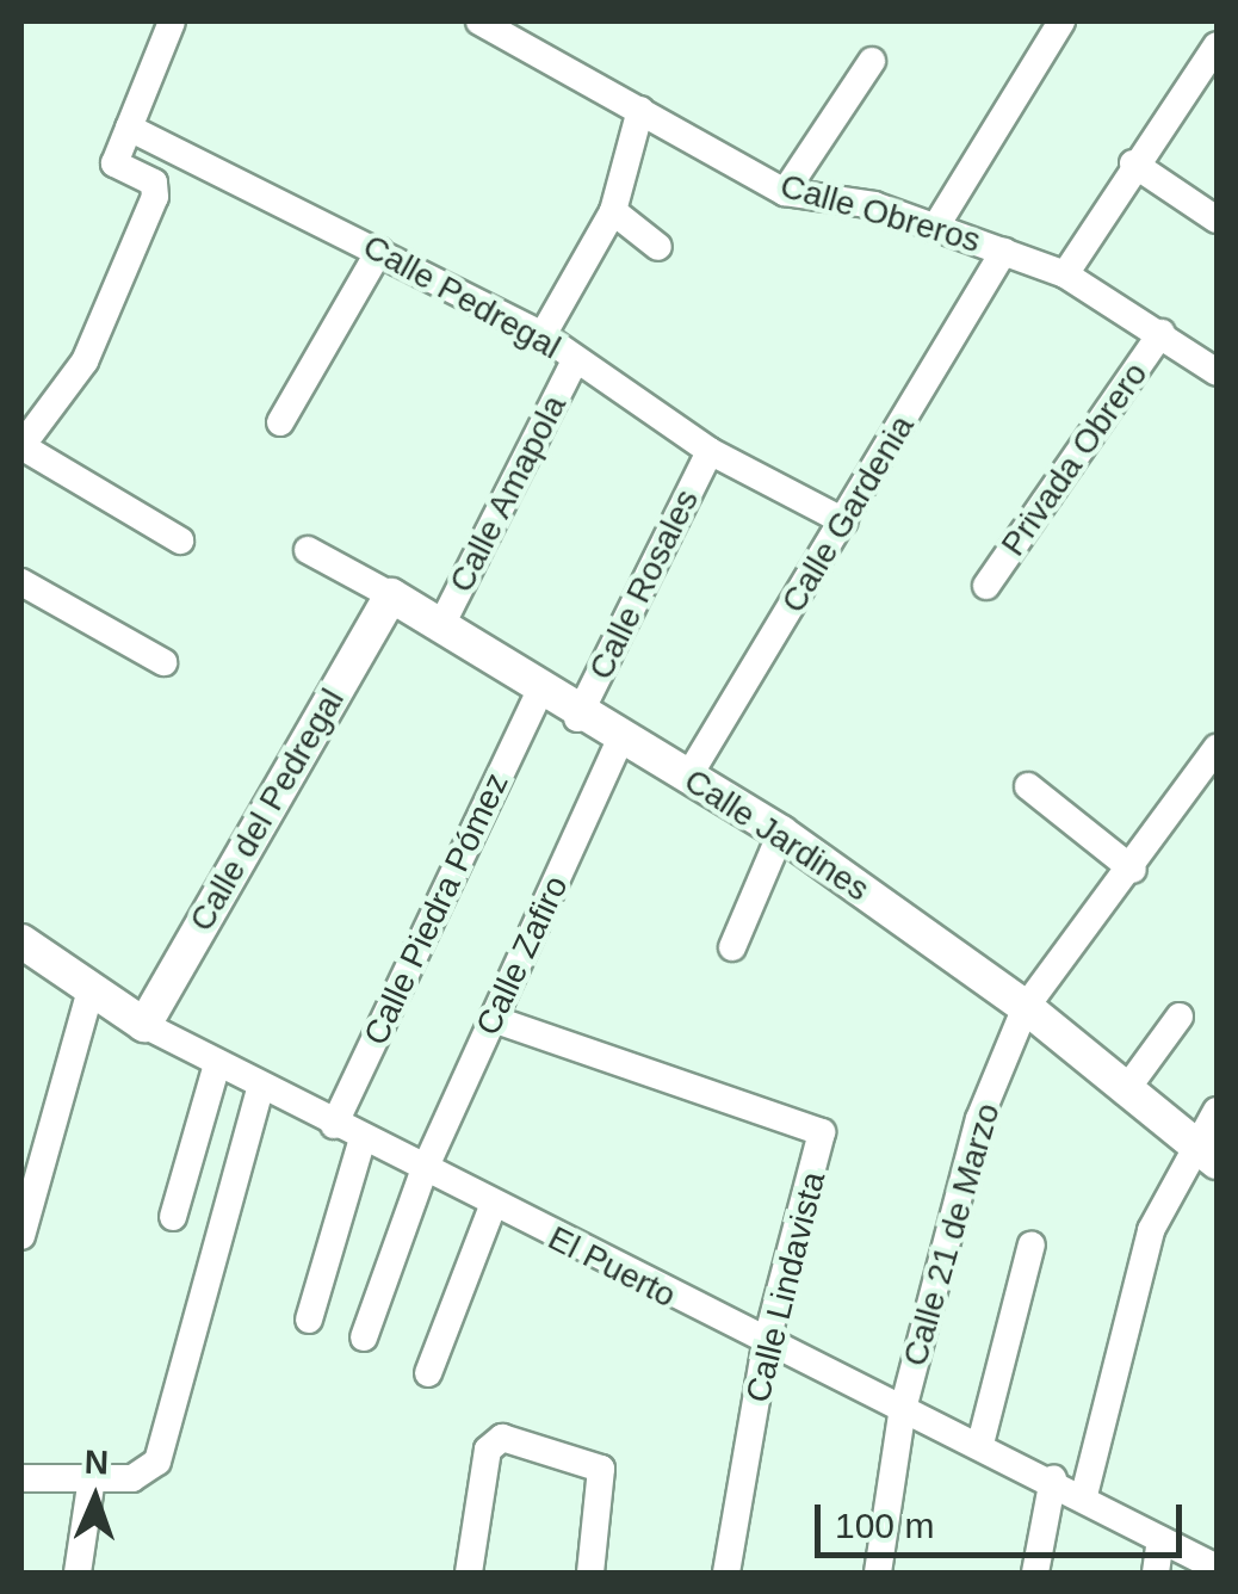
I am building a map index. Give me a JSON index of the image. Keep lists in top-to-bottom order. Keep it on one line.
{"streets":{"main road":["Calle del Pedregal","Calle Jardines","El Puerto"],"street":["Calle Obreros","Calle Pedregal","Privada Obrero","Calle Amapola","Calle Gardenia","Calle Rosales","Calle Piedra Pómez","Calle Zafiro","Calle 21 de Marzo","Calle Lindavista"]},"crossings":[["Calle Obreros","Privada Obrero"],["Calle Obreros","Calle Gardenia"],["Calle Pedregal","Calle Amapola"],["Calle Pedregal","Calle Gardenia"],["Calle Pedregal","Calle Rosales"],["Calle Amapola","Calle Jardines"],["Calle Gardenia","Calle Jardines"],["Calle Rosales","Calle Jardines"],["Calle del Pedregal","Calle Jardines"],["Calle del Pedregal","El Puerto"],["Calle Jardines","Calle Piedra Pómez"],["Calle Jardines","Calle Zafiro"],["Calle Jardines","Calle 21 de Marzo"],["Calle Piedra Pómez","El Puerto"],["Calle Zafiro","El Puerto"],["Calle Zafiro","Calle Lindavista"],["Calle 21 de Marzo","El Puerto"],["El Puerto","Calle Lindavista"]],"scale_bar":"100 m","north":"top"}
